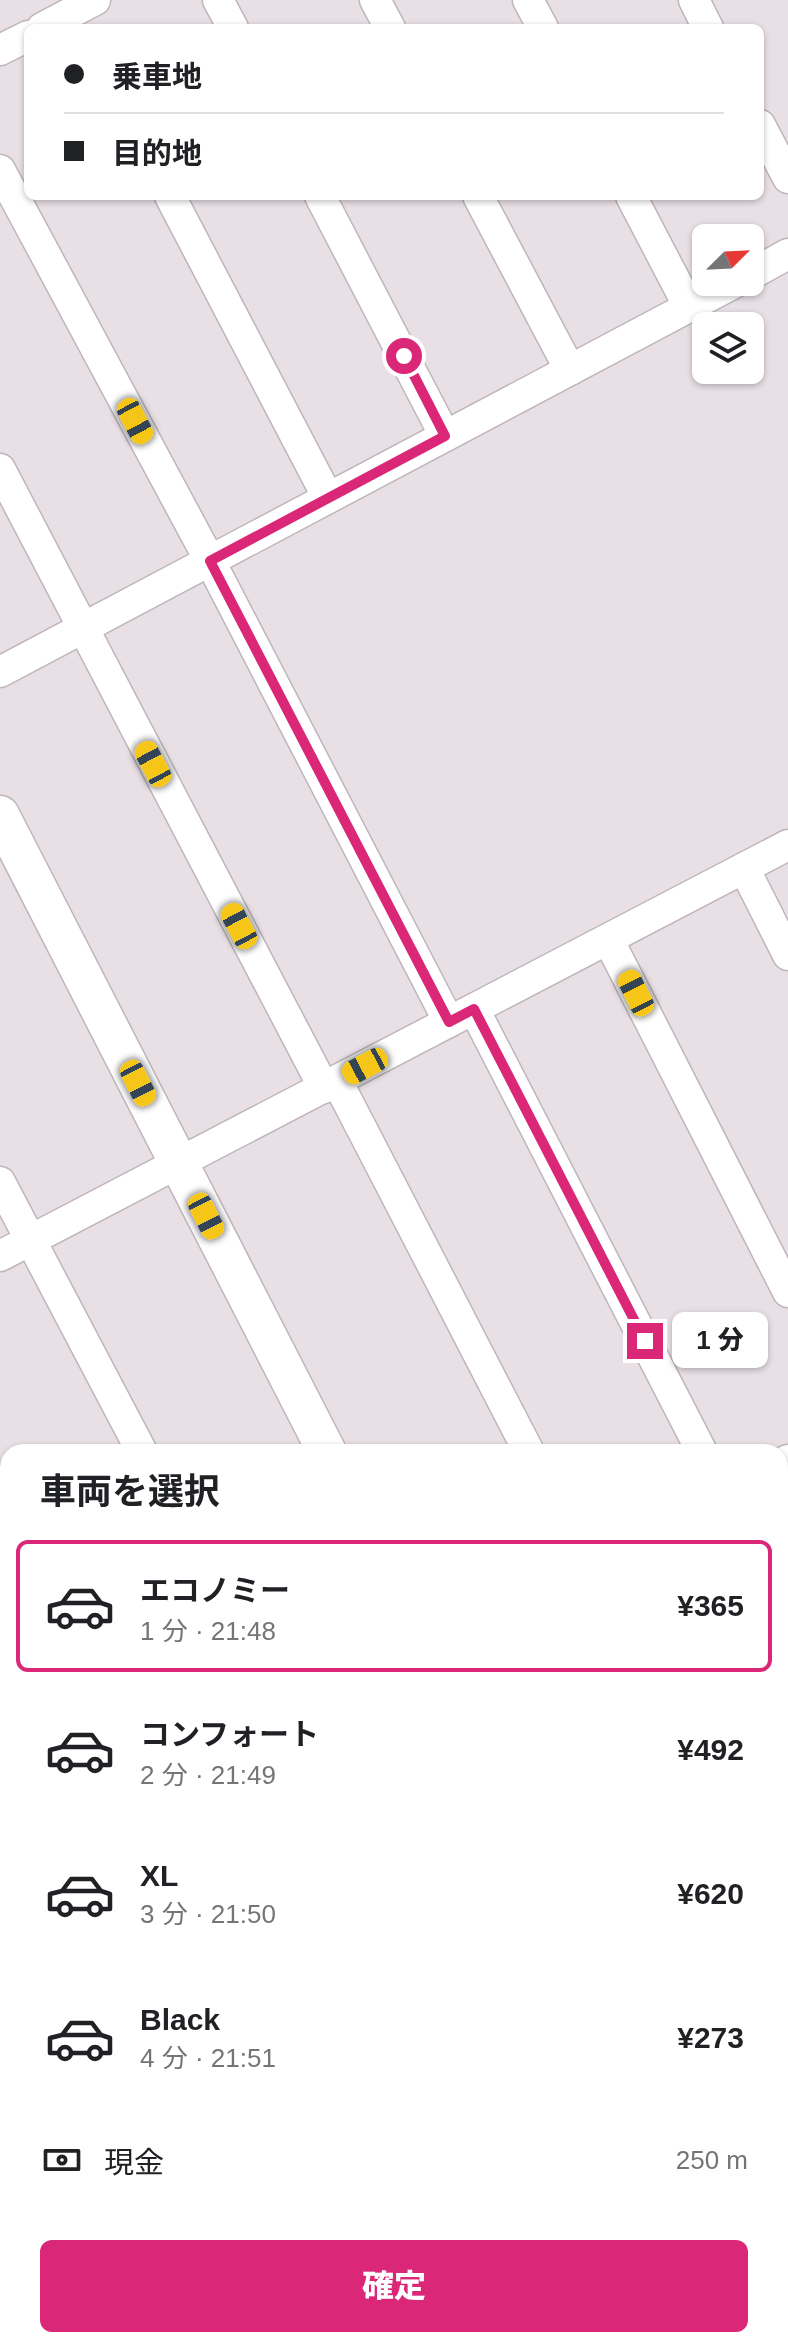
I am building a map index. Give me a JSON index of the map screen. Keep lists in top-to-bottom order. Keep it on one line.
{"north":"top right","page":{"banner":["乗車地","目的地"],"bubble":"1 分","heading":"車両を選択","list":[{"name":"エコノミー","note":"1 分 · 21:48","value":"¥365"},{"name":"コンフォート","note":"2 分 · 21:49","value":"¥492"},{"name":"XL","note":"3 分 · 21:50","value":"¥620"},{"name":"Black","note":"4 分 · 21:51","value":"¥273"}],"pay":["現金","250 m"],"buttons":"確定"}}
